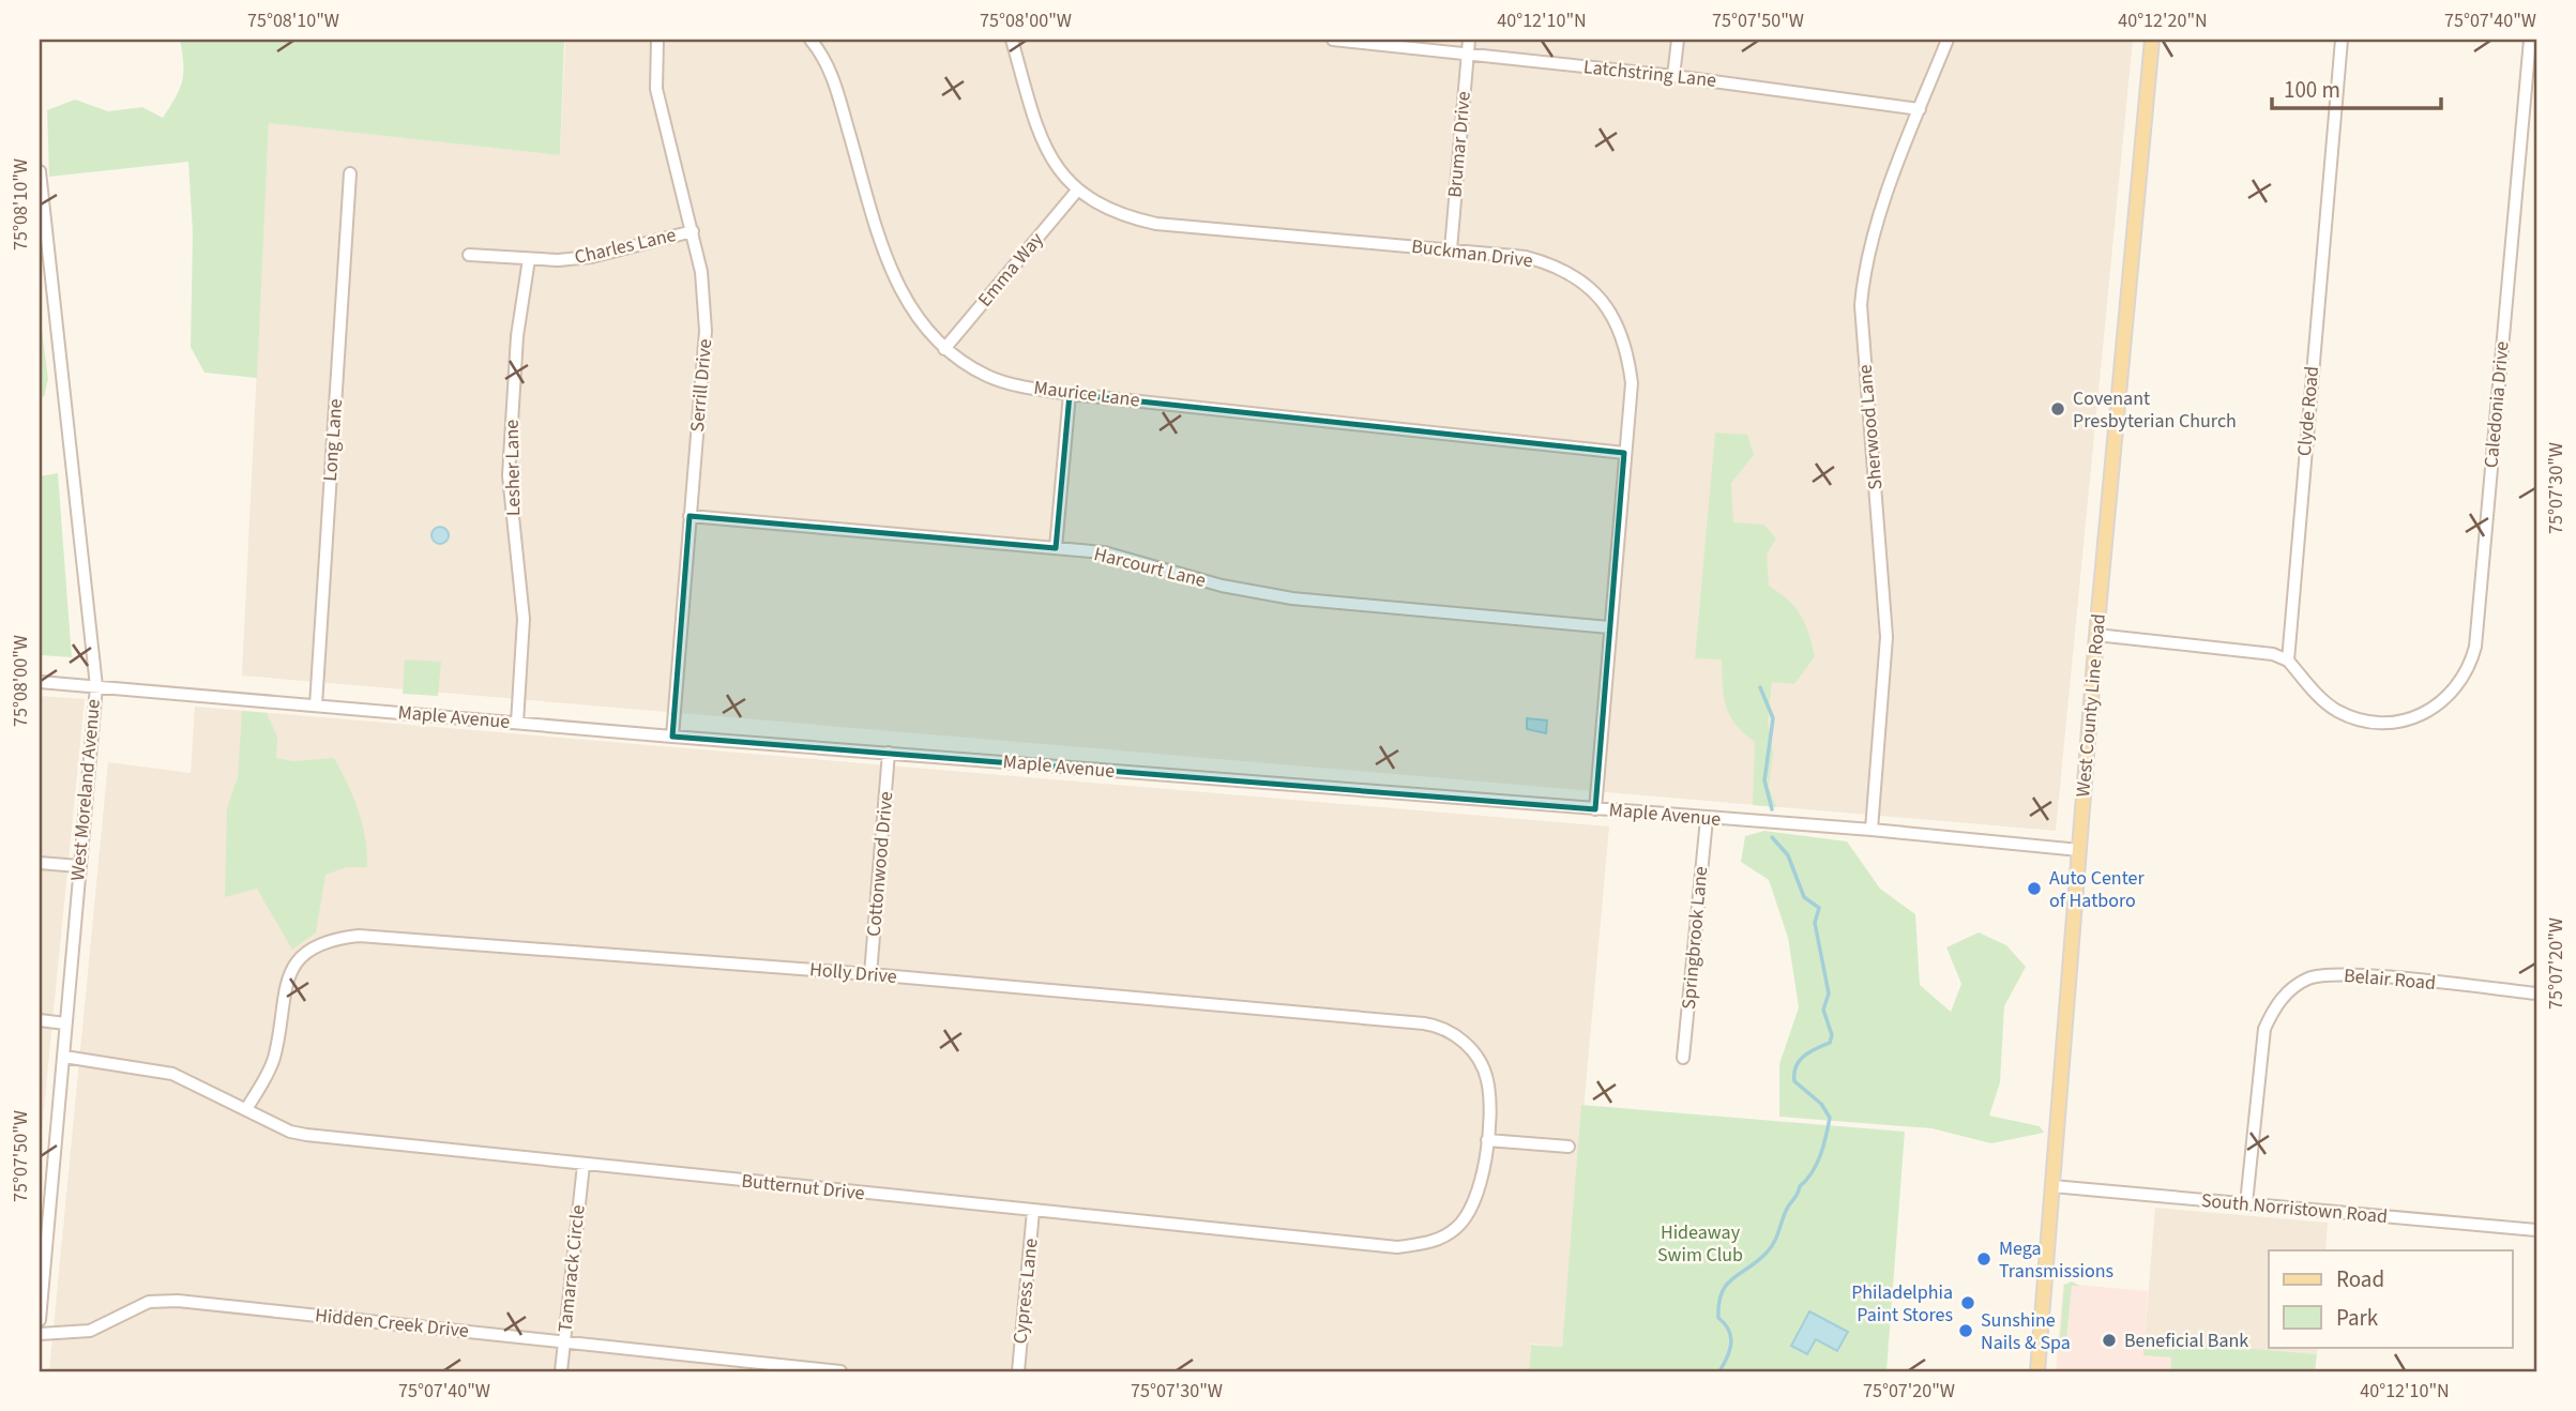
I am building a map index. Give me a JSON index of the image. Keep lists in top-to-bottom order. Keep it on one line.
{"streets":{"main road":["West County Line Road"],"street":["Latchstring Lane","Brumar Drive","Charles Lane","Buckman Drive","Emma Way","Serrill Drive","Maurice Lane","Caledonia Drive","Clyde Road","Sherwood Lane","Long Lane","Lesher Lane","Harcourt Lane","Maple Avenue","West Moreland Avenue","Cottonwood Drive","Springbrook Lane","Holly Drive","Belair Road","Butternut Drive","South Norristown Road","Tamarack Circle","Cypress Lane","Hidden Creek Drive"]},"crossings":[["Latchstring Lane","Brumar Drive"],["Latchstring Lane","Sherwood Lane"],["Brumar Drive","Buckman Drive"],["Charles Lane","Serrill Drive"],["Charles Lane","Lesher Lane"],["Buckman Drive","Emma Way"],["Buckman Drive","Maurice Lane"],["Buckman Drive","Harcourt Lane"],["Buckman Drive","Maple Avenue"],["Emma Way","Maurice Lane"],["Serrill Drive","Harcourt Lane"],["Serrill Drive","Maple Avenue"],["Caledonia Drive","Clyde Road"],["Sherwood Lane","Maple Avenue"],["Long Lane","Maple Avenue"],["Lesher Lane","Maple Avenue"],["West County Line Road","Maple Avenue"],["West County Line Road","South Norristown Road"],["Maple Avenue","West Moreland Avenue"],["Maple Avenue","Cottonwood Drive"],["Maple Avenue","Springbrook Lane"],["West Moreland Avenue","Butternut Drive"],["Cottonwood Drive","Holly Drive"],["Holly Drive","Butternut Drive"],["Belair Road","South Norristown Road"],["Butternut Drive","Tamarack Circle"],["Butternut Drive","Cypress Lane"],["Tamarack Circle","Hidden Creek Drive"]],"parks":["Hideaway Swim Club"],"places":["Covenant Presbyterian Church","Auto Center of Hatboro","Mega Transmissions","Philadelphia Paint Stores","Sunshine Nails & Spa","Beneficial Bank"],"legend":["Road","Park"],"scale_bar":"100 m","coordinates":["75°08'10\"W","75°08'00\"W","40°12'10\"N","75°07'50\"W","40°12'20\"N","75°07'40\"W","75°07'30\"W","75°07'20\"W"]}
